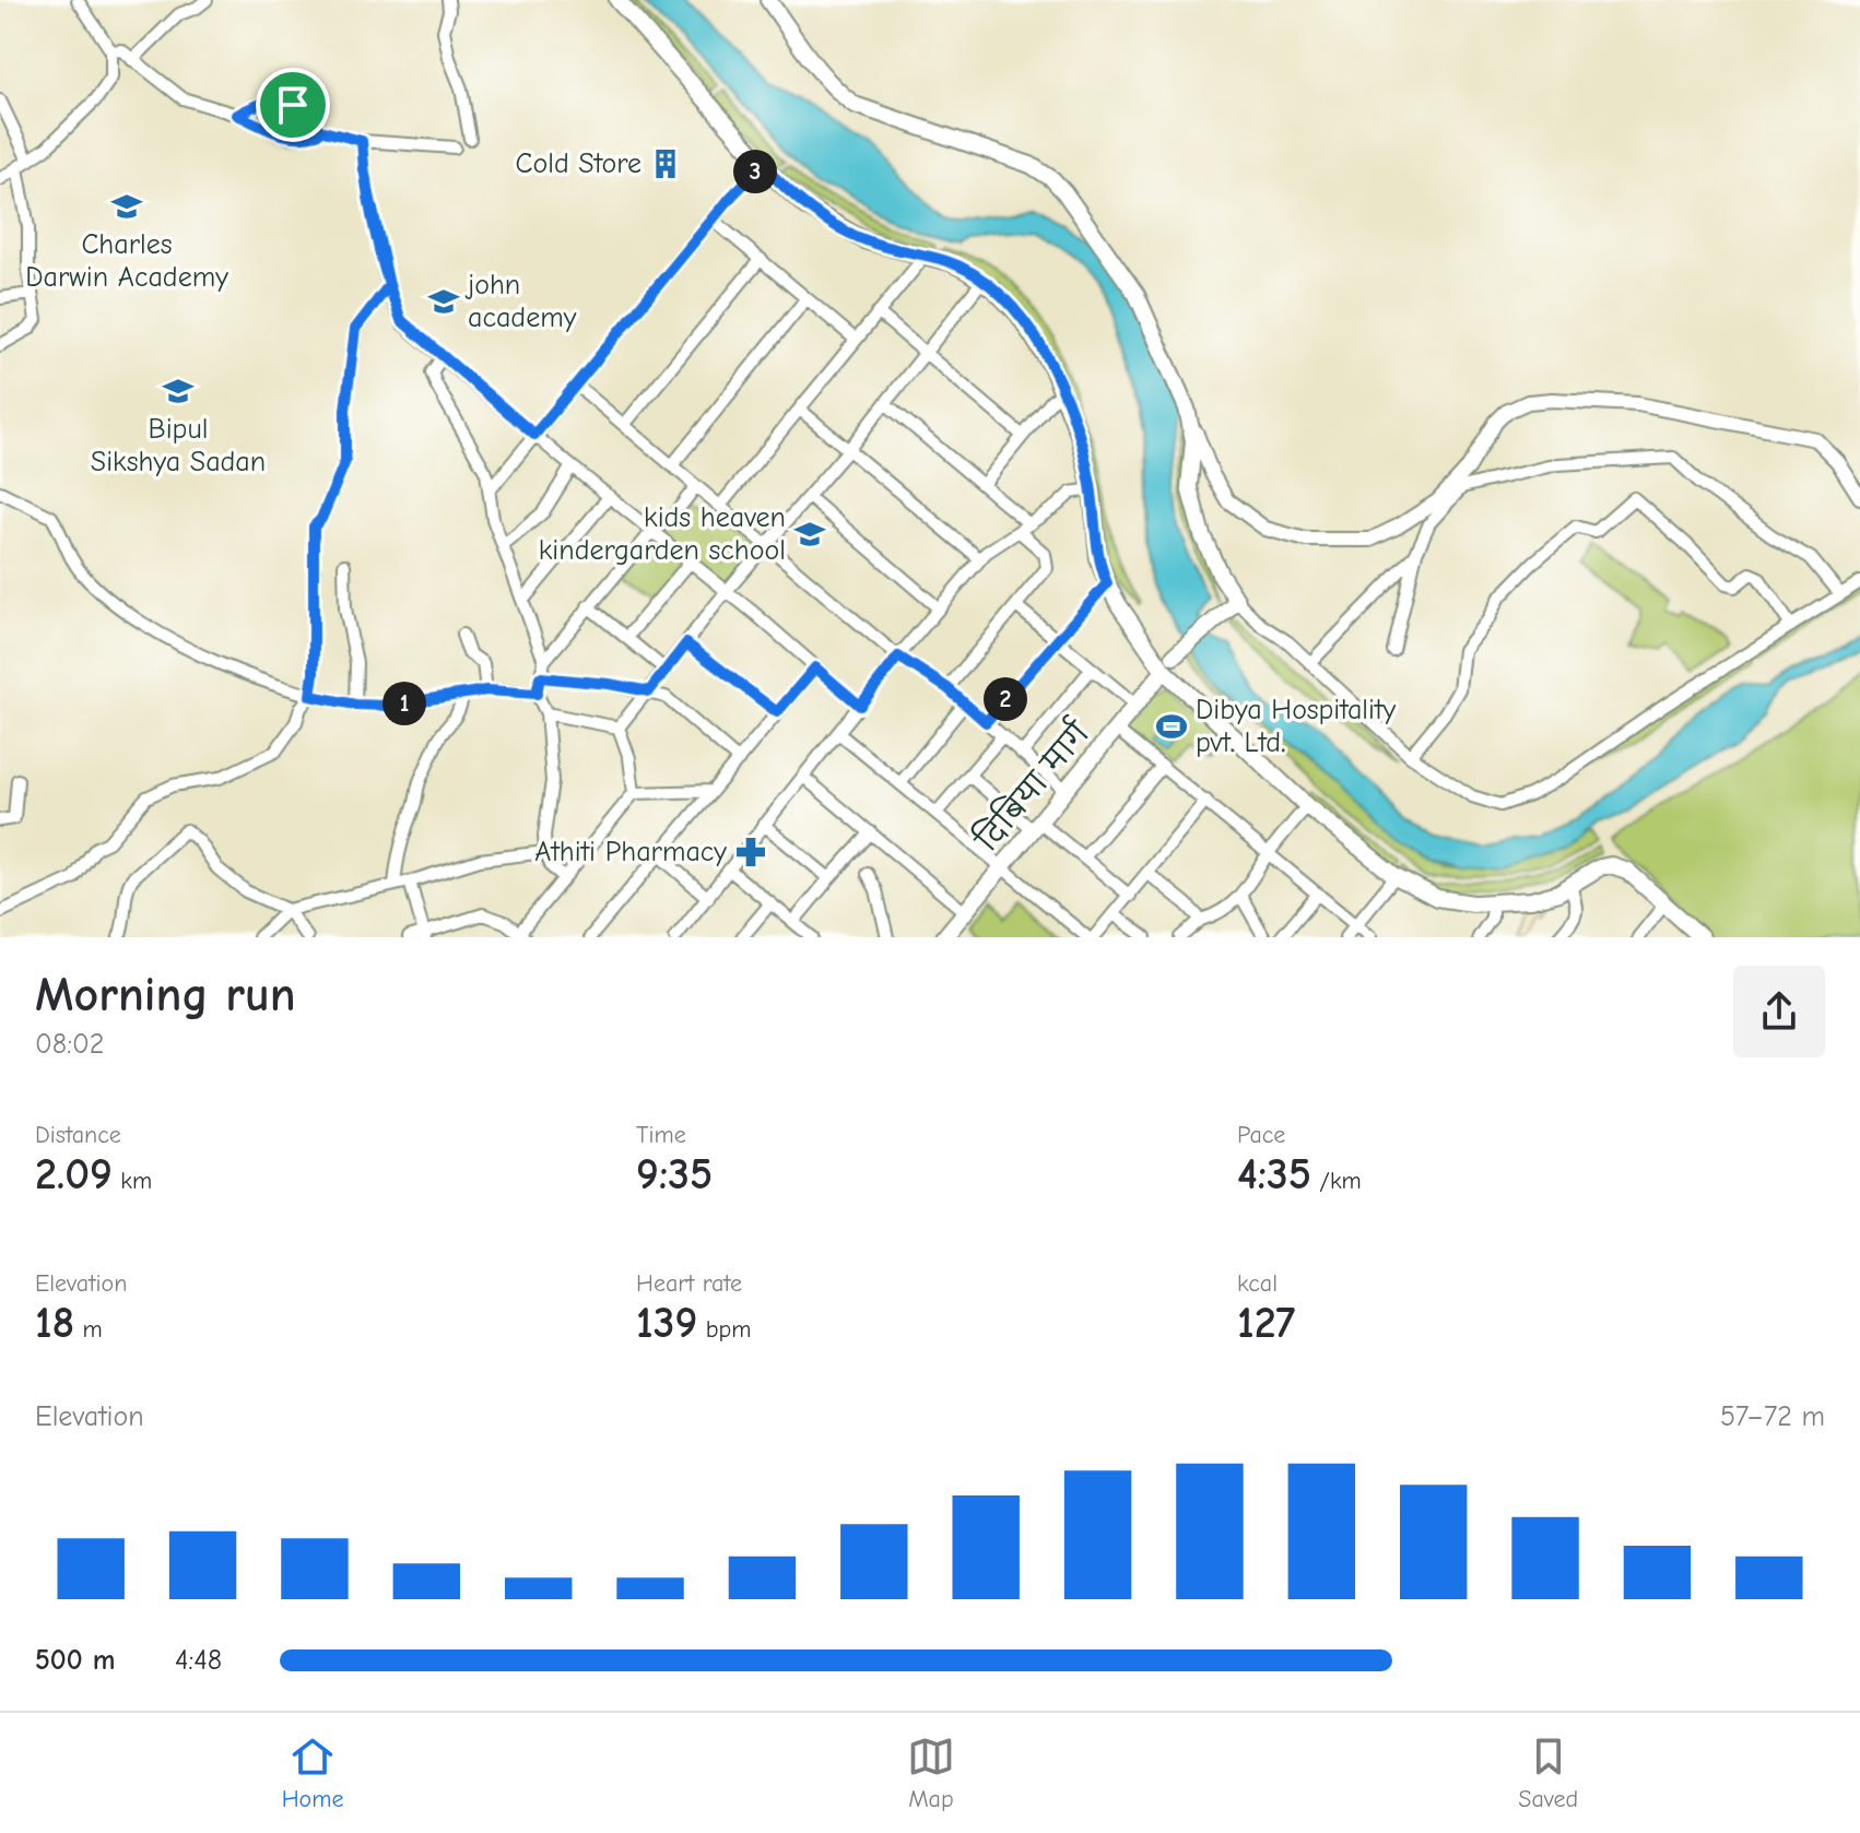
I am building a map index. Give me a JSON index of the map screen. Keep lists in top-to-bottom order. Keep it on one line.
{"streets":{"main road":["दिबिया मार्ग"]},"places":{"building":["Cold Store"],"school or university":["Charles Darwin Academy","john academy","Bipul Sikshya Sadan","kids heaven kindergarden school"],"sports":["Dibya Hospitality pvt. Ltd."],"pharmacy":["Athiti Pharmacy"]},"page":{"pins":["3","2","1"],"heading":["Morning run","08:02"],"stats":[["Distance","2.09 km"],["Time","9:35"],["Pace","4:35 /km"],["Elevation","18 m"],["Heart rate","139 bpm"],["kcal","127"]],"chart":["Elevation","57–72 m"],"list":[{"name":"500 m","note":"4:48"}],"tabs":["Home","Map","Saved"]}}
